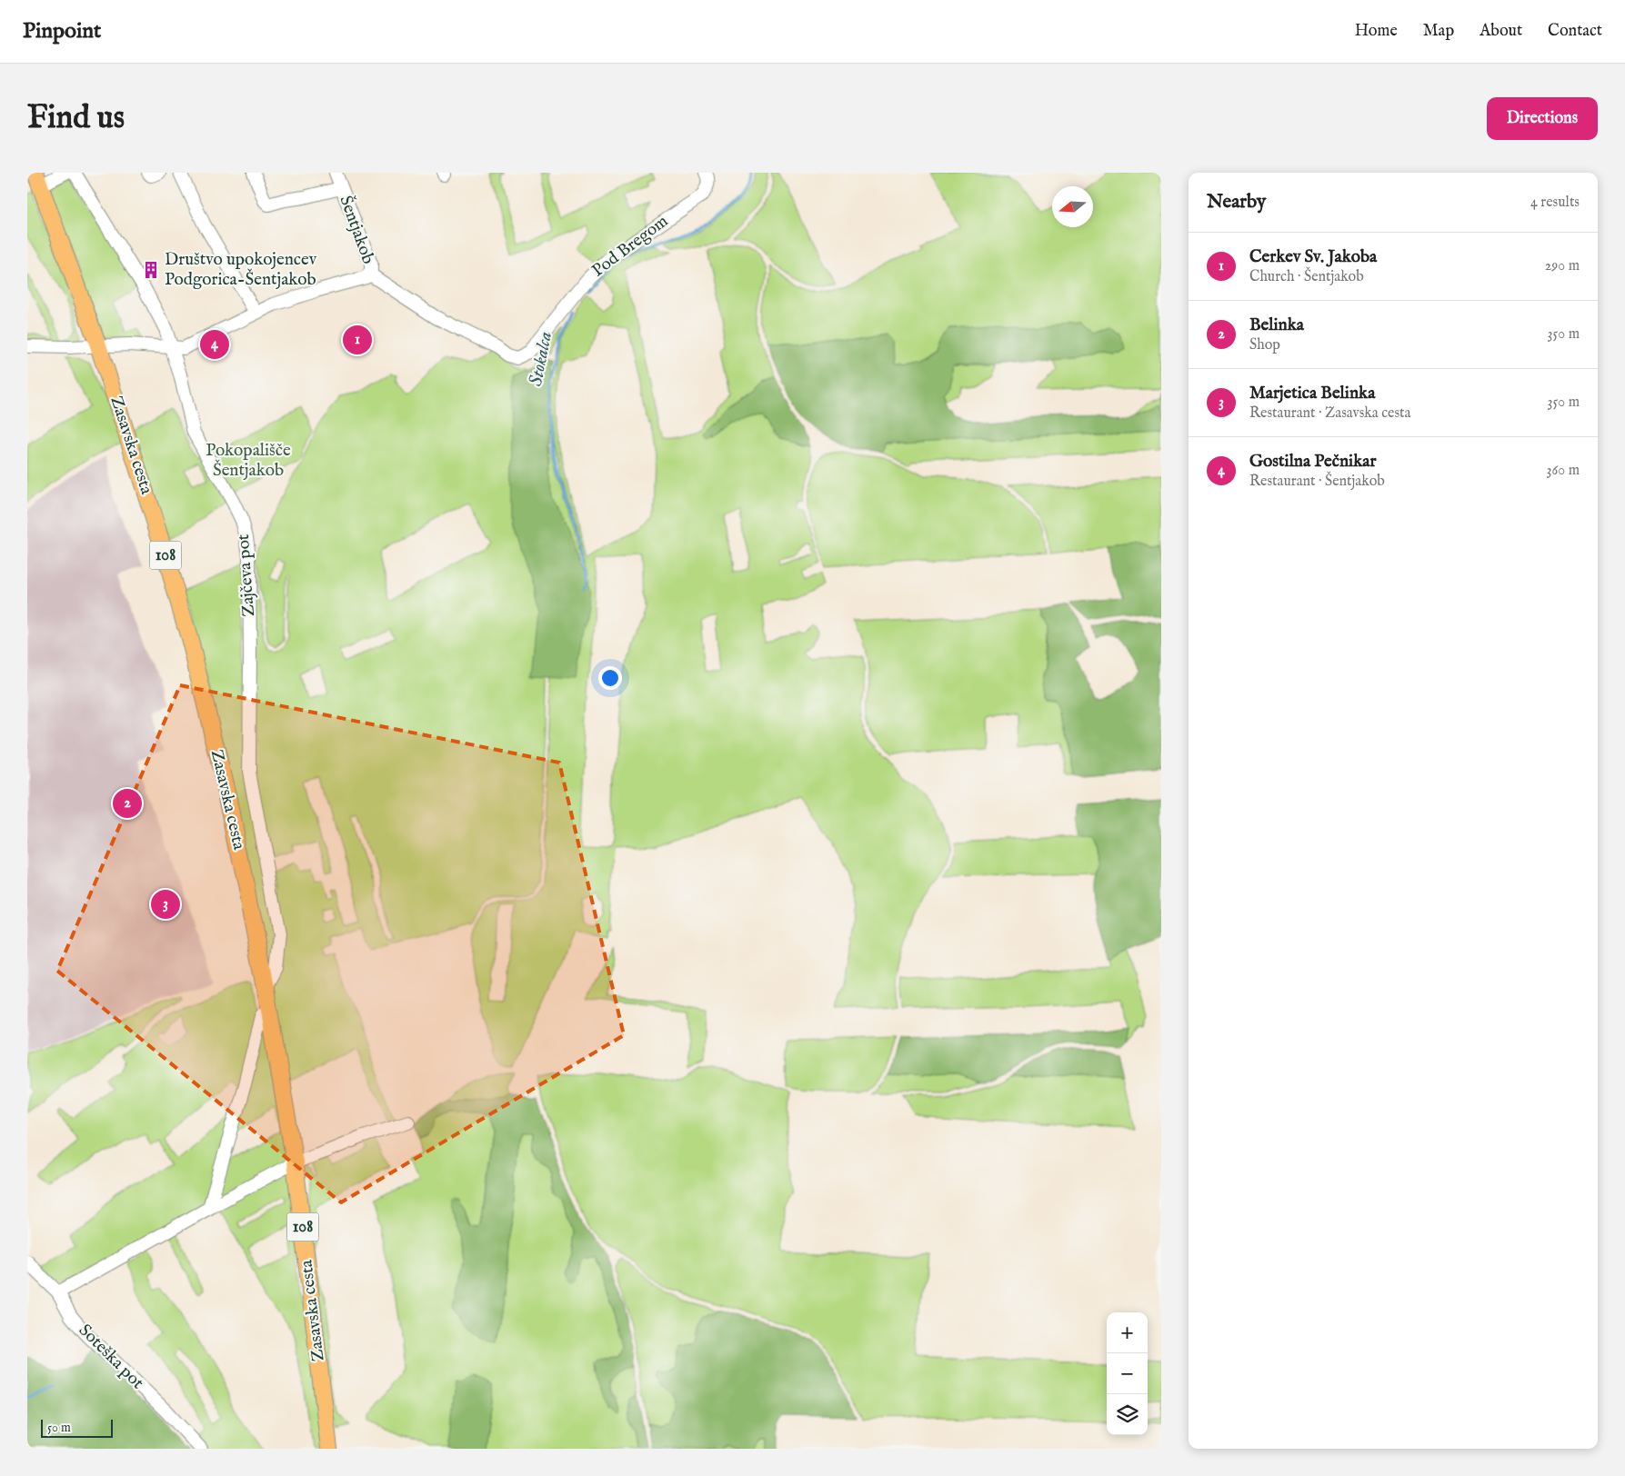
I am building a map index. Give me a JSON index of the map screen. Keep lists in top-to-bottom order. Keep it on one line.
{"streets":{"main road":["Zasavska cesta","108"],"street":["Šentjakob","Pod Bregom","Zajčeva pot","Soteška pot"]},"crossings":[["Šentjakob","Pod Bregom"],["Šentjakob","Zasavska cesta"],["Šentjakob","Zajčeva pot"],["Zasavska cesta","Zajčeva pot"]],"water":["Stokalca"],"parks":["Pokopališče Šentjakob"],"places":{"building":["Društvo upokojencev Podgorica-Šentjakob"]},"scale_bar":"50 m","north":"left","page":{"header":"Pinpoint","nav":["Home","Map","About","Contact"],"buttons":"Directions","title":"Find us","heading":["Nearby","4 results"],"list":[{"mark":"1","name":"Cerkev Sv. Jakoba","note":"Church · Šentjakob","value":"290 m"},{"mark":"2","name":"Belinka","note":"Shop","value":"350 m"},{"mark":"3","name":"Marjetica Belinka","note":"Restaurant · Zasavska cesta","value":"350 m"},{"mark":"4","name":"Gostilna Pečnikar","note":"Restaurant · Šentjakob","value":"360 m"}],"pins":["1","4","2","3"],"map_buttons":["+","−"],"scale":"50 m"}}
